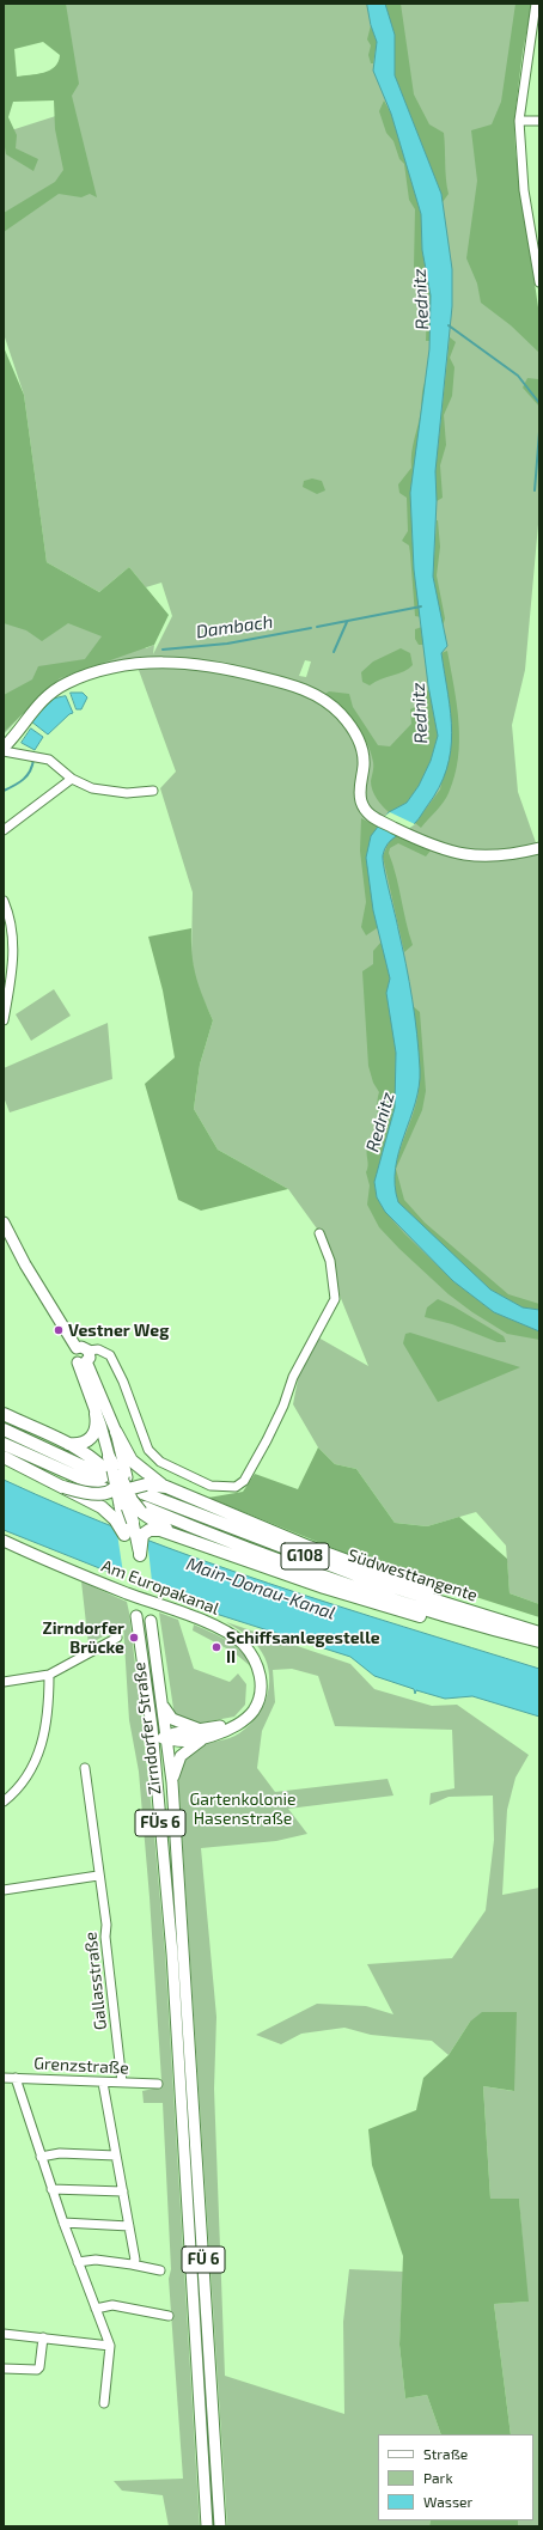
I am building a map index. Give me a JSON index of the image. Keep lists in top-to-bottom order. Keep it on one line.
{"streets":{"highway":["G108","Südwesttangente"],"main road":["Am Europakanal","Zirndorfer Straße","FÜs 6","FÜ 6"],"street":["Gallasstraße","Grenzstraße"]},"crossings":[["Am Europakanal","Zirndorfer Straße"],["Zirndorfer Straße","FÜ 6"],["Gallasstraße","Grenzstraße"]],"water":["Rednitz","Dambach","Main-Donau-Kanal"],"parks":["Gartenkolonie Hasenstraße"],"places":["Vestner Weg","Zirndorfer Brücke","Schiffsanlegestelle II"],"legend":["Straße","Park","Wasser"]}
